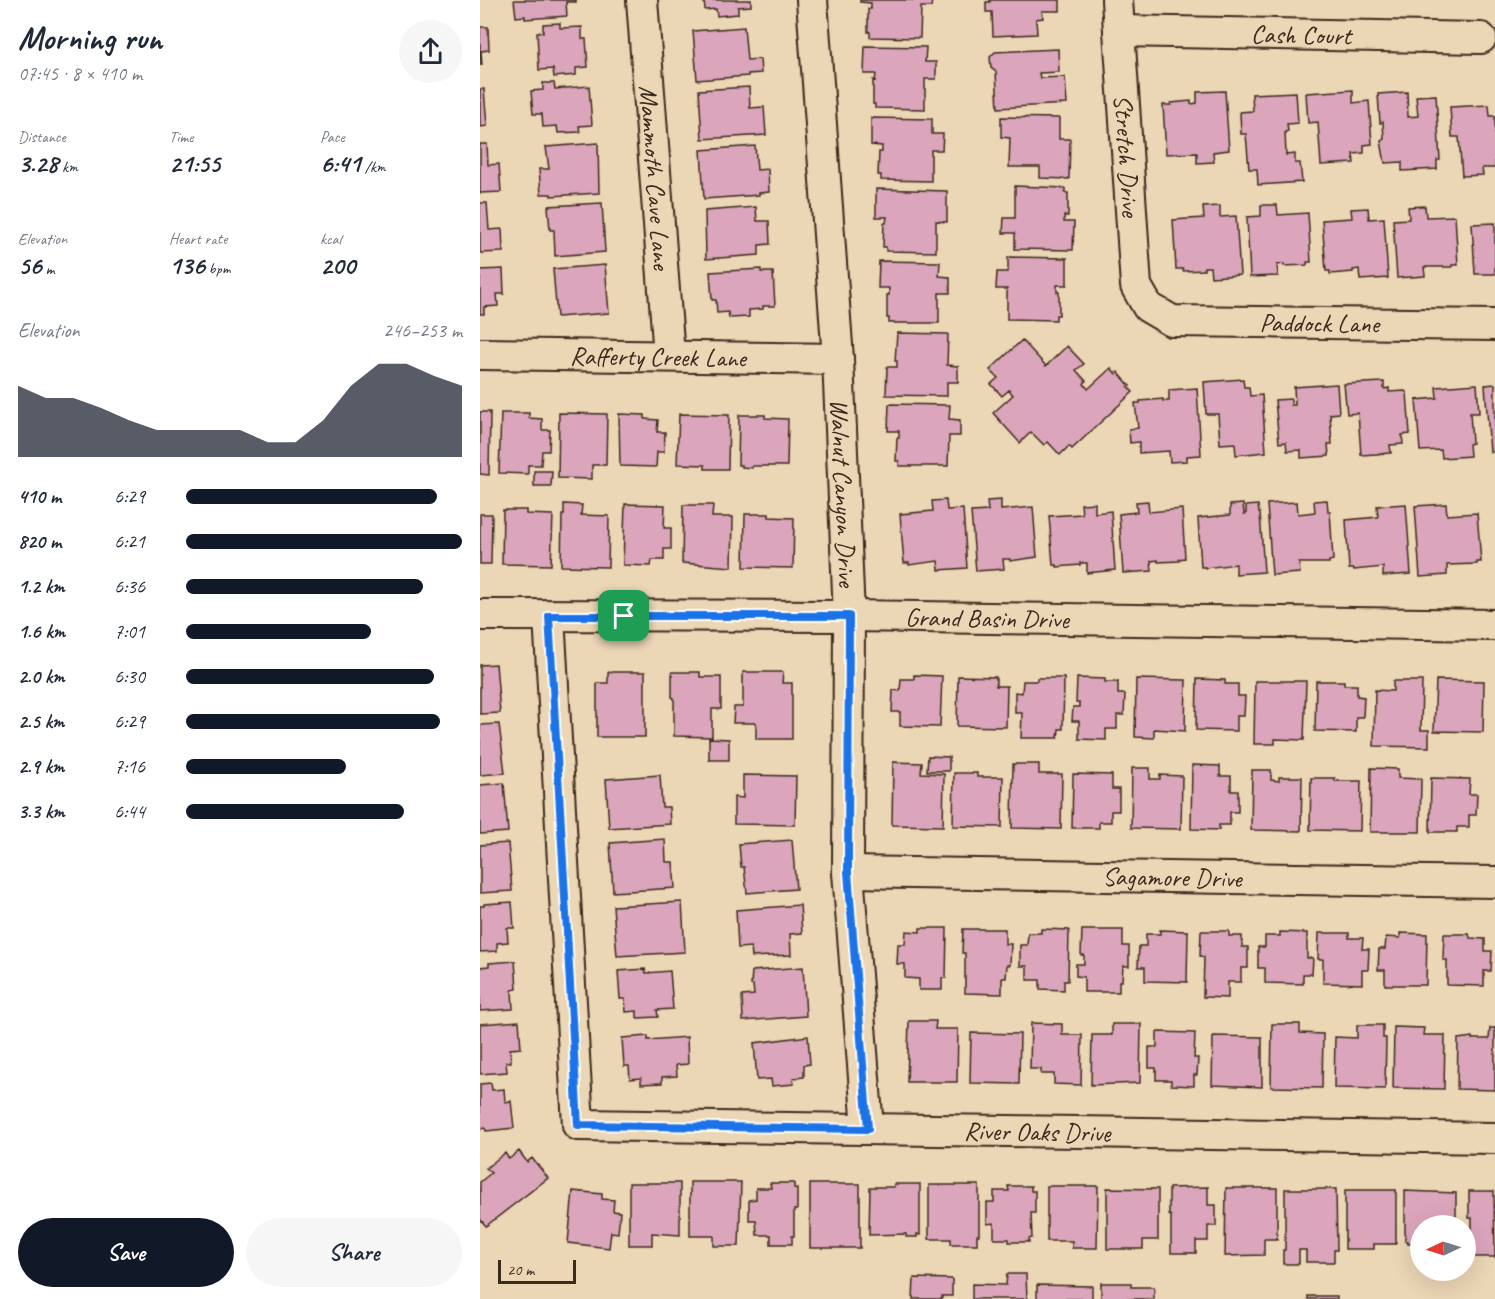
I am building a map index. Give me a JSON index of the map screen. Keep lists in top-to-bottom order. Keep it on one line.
{"streets":{"street":["Cash Court","Stretch Drive","Mammoth Cave Lane","Paddock Lane","Rafferty Creek Lane","Walnut Canyon Drive","Grand Basin Drive","Sagamore Drive","River Oaks Drive"]},"crossings":[["Cash Court","Stretch Drive"],["Stretch Drive","Paddock Lane"],["Mammoth Cave Lane","Rafferty Creek Lane"],["Rafferty Creek Lane","Walnut Canyon Drive"],["Walnut Canyon Drive","Grand Basin Drive"],["Walnut Canyon Drive","Sagamore Drive"],["Walnut Canyon Drive","River Oaks Drive"],["Grand Basin Drive","River Oaks Drive"]],"scale_bar":"20 m","north":"left","page":{"heading":["Morning run","07:45 · 8 × 410 m"],"stats":[["Distance","3.28 km"],["Time","21:55"],["Pace","6:41 /km"],["Elevation","56 m"],["Heart rate","136 bpm"],["kcal","200"]],"chart":["Elevation","246–253 m"],"list":[{"name":"410 m","note":"6:29"},{"name":"820 m","note":"6:21"},{"name":"1.2 km","note":"6:36"},{"name":"1.6 km","note":"7:01"},{"name":"2.0 km","note":"6:30"},{"name":"2.5 km","note":"6:29"},{"name":"2.9 km","note":"7:16"},{"name":"3.3 km","note":"6:44"}],"buttons":["Save","Share"],"scale":"20 m"}}
